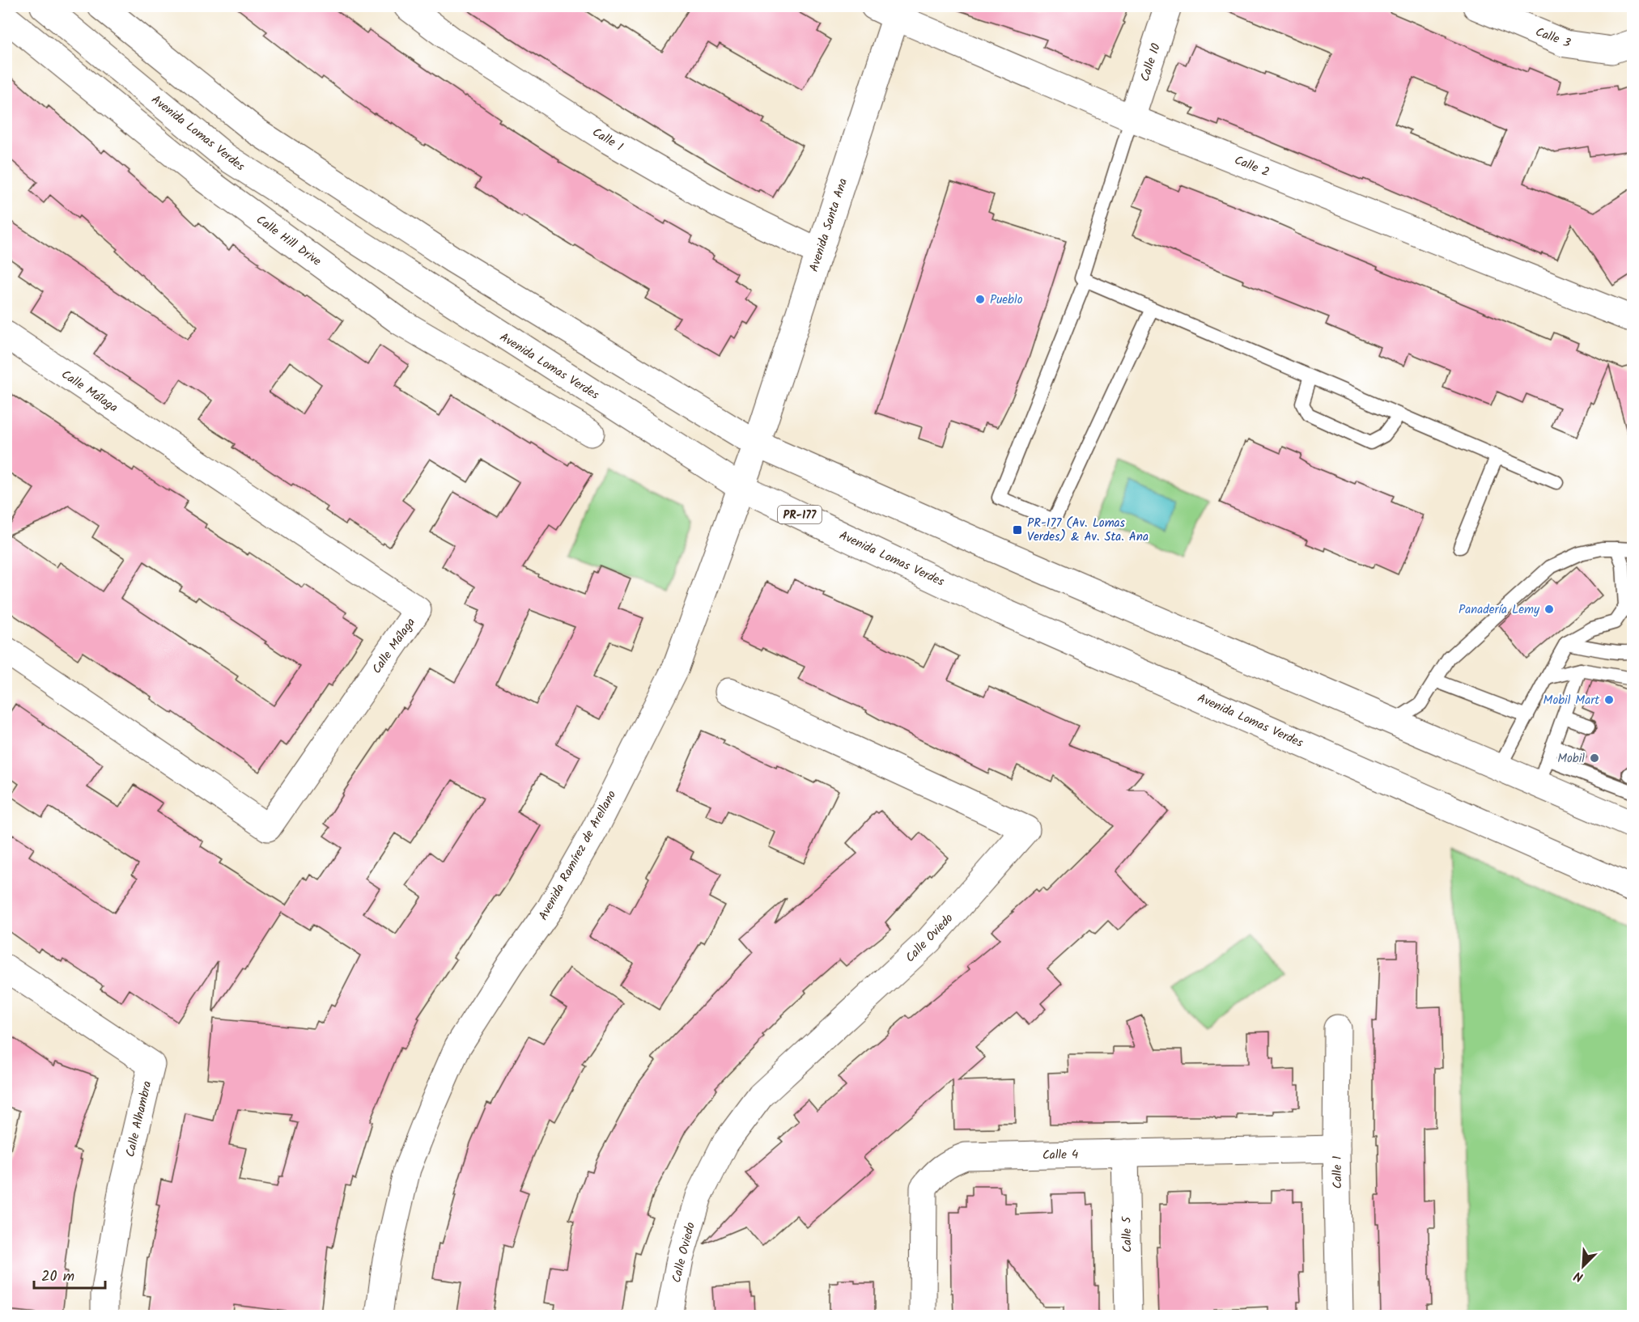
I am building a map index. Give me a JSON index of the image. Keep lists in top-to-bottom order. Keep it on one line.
{"streets":{"main road":["Calle 3","Calle 10","Avenida Lomas Verdes","Calle 1","Calle 2","Avenida Santa Ana","Calle Hill Drive","Calle Málaga","PR-177","Avenida Ramírez de Arellano","Calle Oviedo","Calle Alhambra","Calle 4","Calle 5"]},"crossings":[["Calle 10","Calle 2"],["Avenida Lomas Verdes","Avenida Ramírez de Arellano"],["Calle 1","Avenida Santa Ana"],["Calle 1","Calle 4"],["Calle 2","Avenida Santa Ana"],["Avenida Santa Ana","Avenida Ramírez de Arellano"],["Calle 4","Calle 5"]],"places":{"other":["Pueblo","Panadería Lemy","Mobil Mart","Mobil"],"transit":["PR-177 (Av. Lomas Verdes) & Av. Sta. Ana"]},"scale_bar":"20 m","north":"bottom left"}
